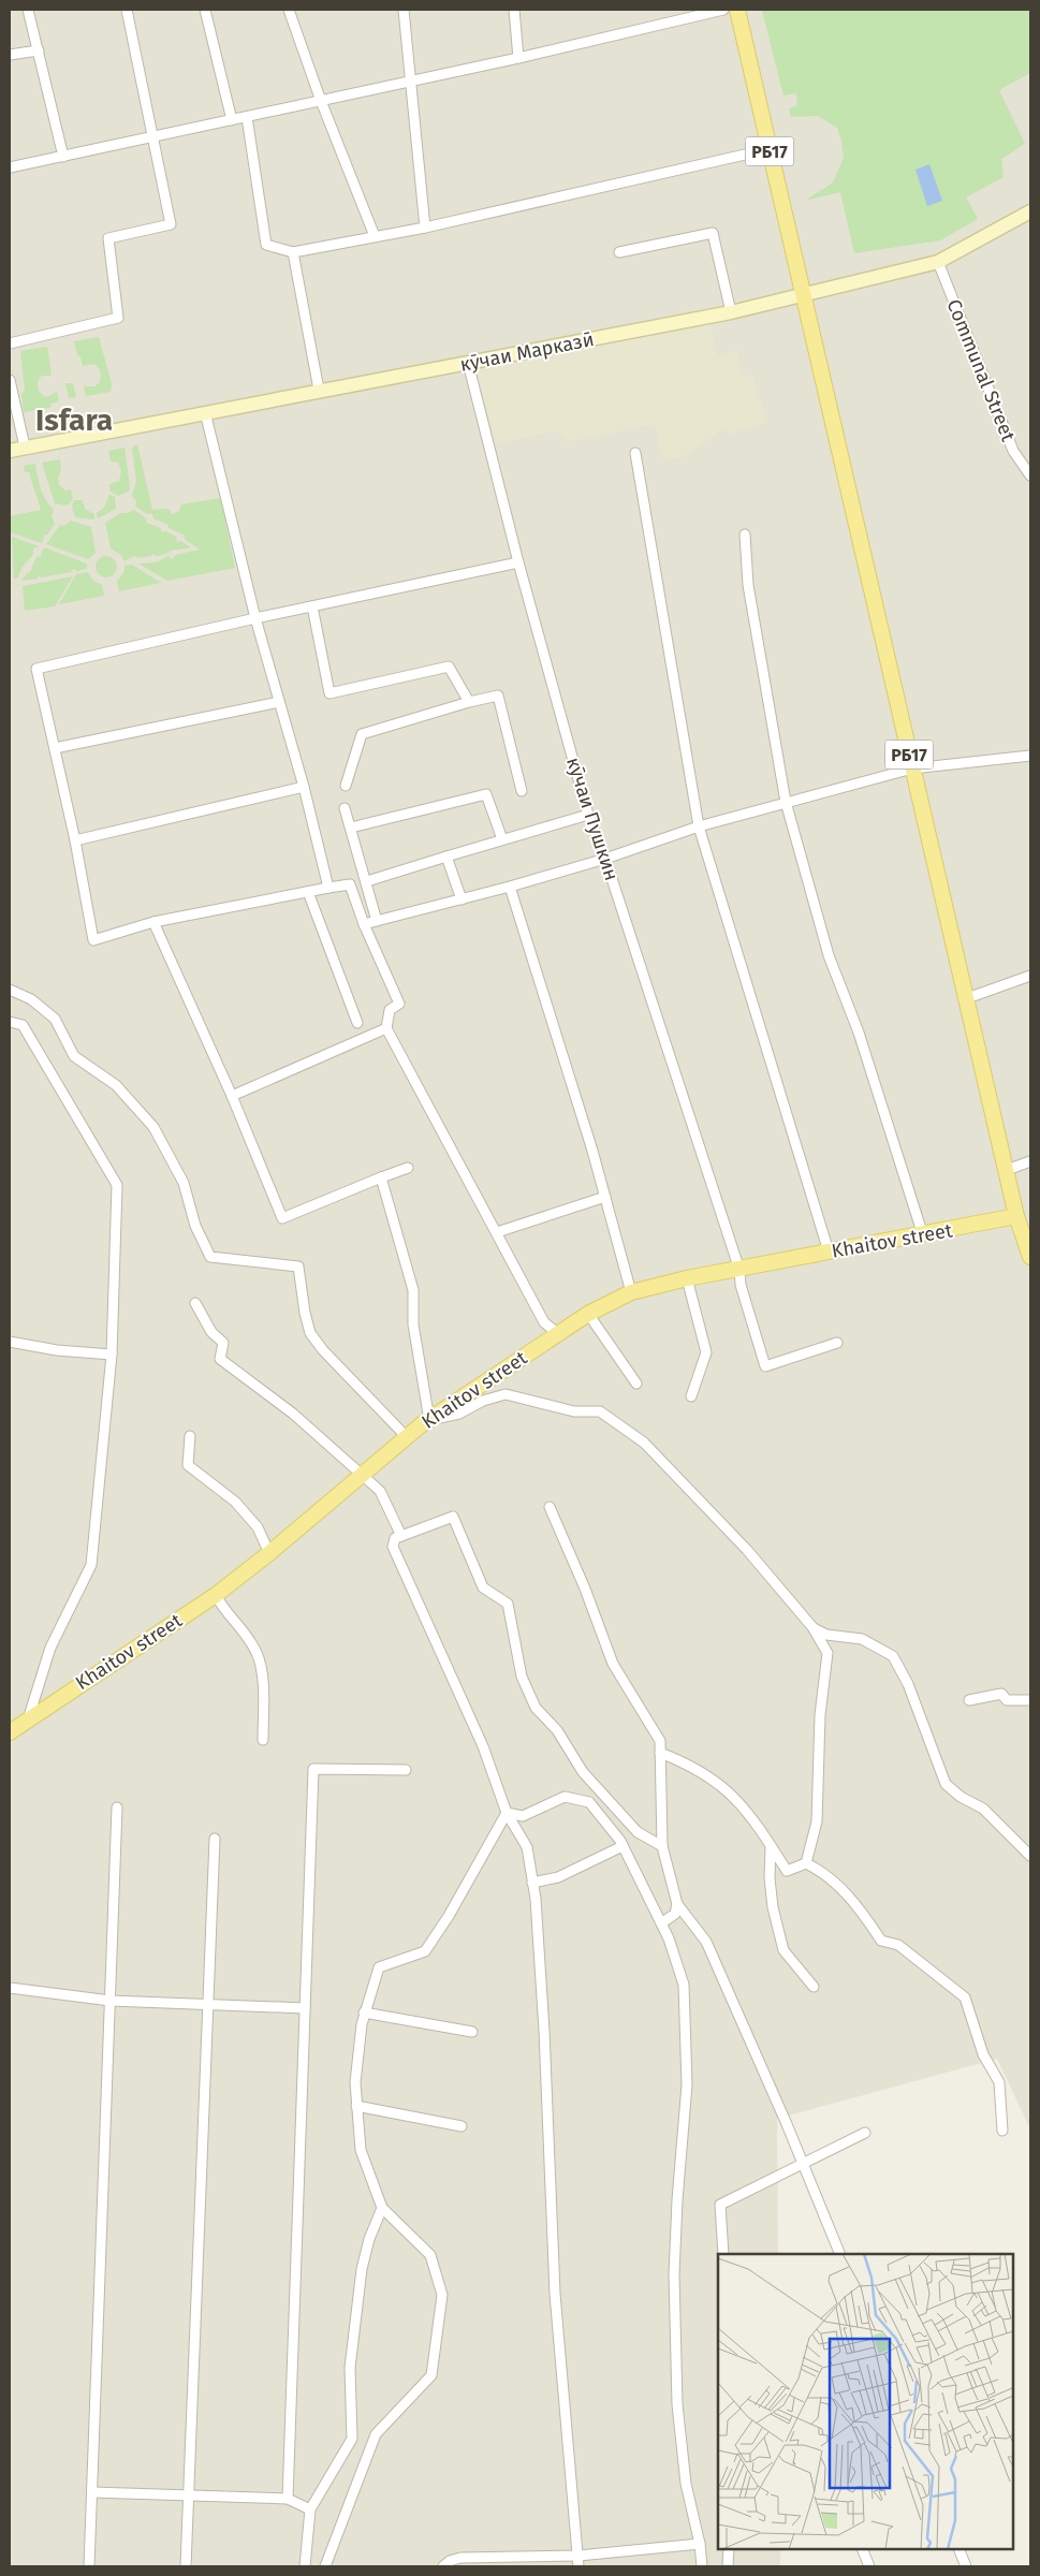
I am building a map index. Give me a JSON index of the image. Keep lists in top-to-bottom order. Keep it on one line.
{"streets":{"main road":["РБ17","кӯчаи Марказӣ","Khaitov street"],"street":["Communal Street","кӯчаи Пушкин"]},"crossings":[["РБ17","кӯчаи Марказӣ"],["РБ17","Khaitov street"],["кӯчаи Марказӣ","Communal Street"],["кӯчаи Марказӣ","кӯчаи Пушкин"],["кӯчаи Пушкин","Khaitov street"]],"districts":["Isfara"]}
